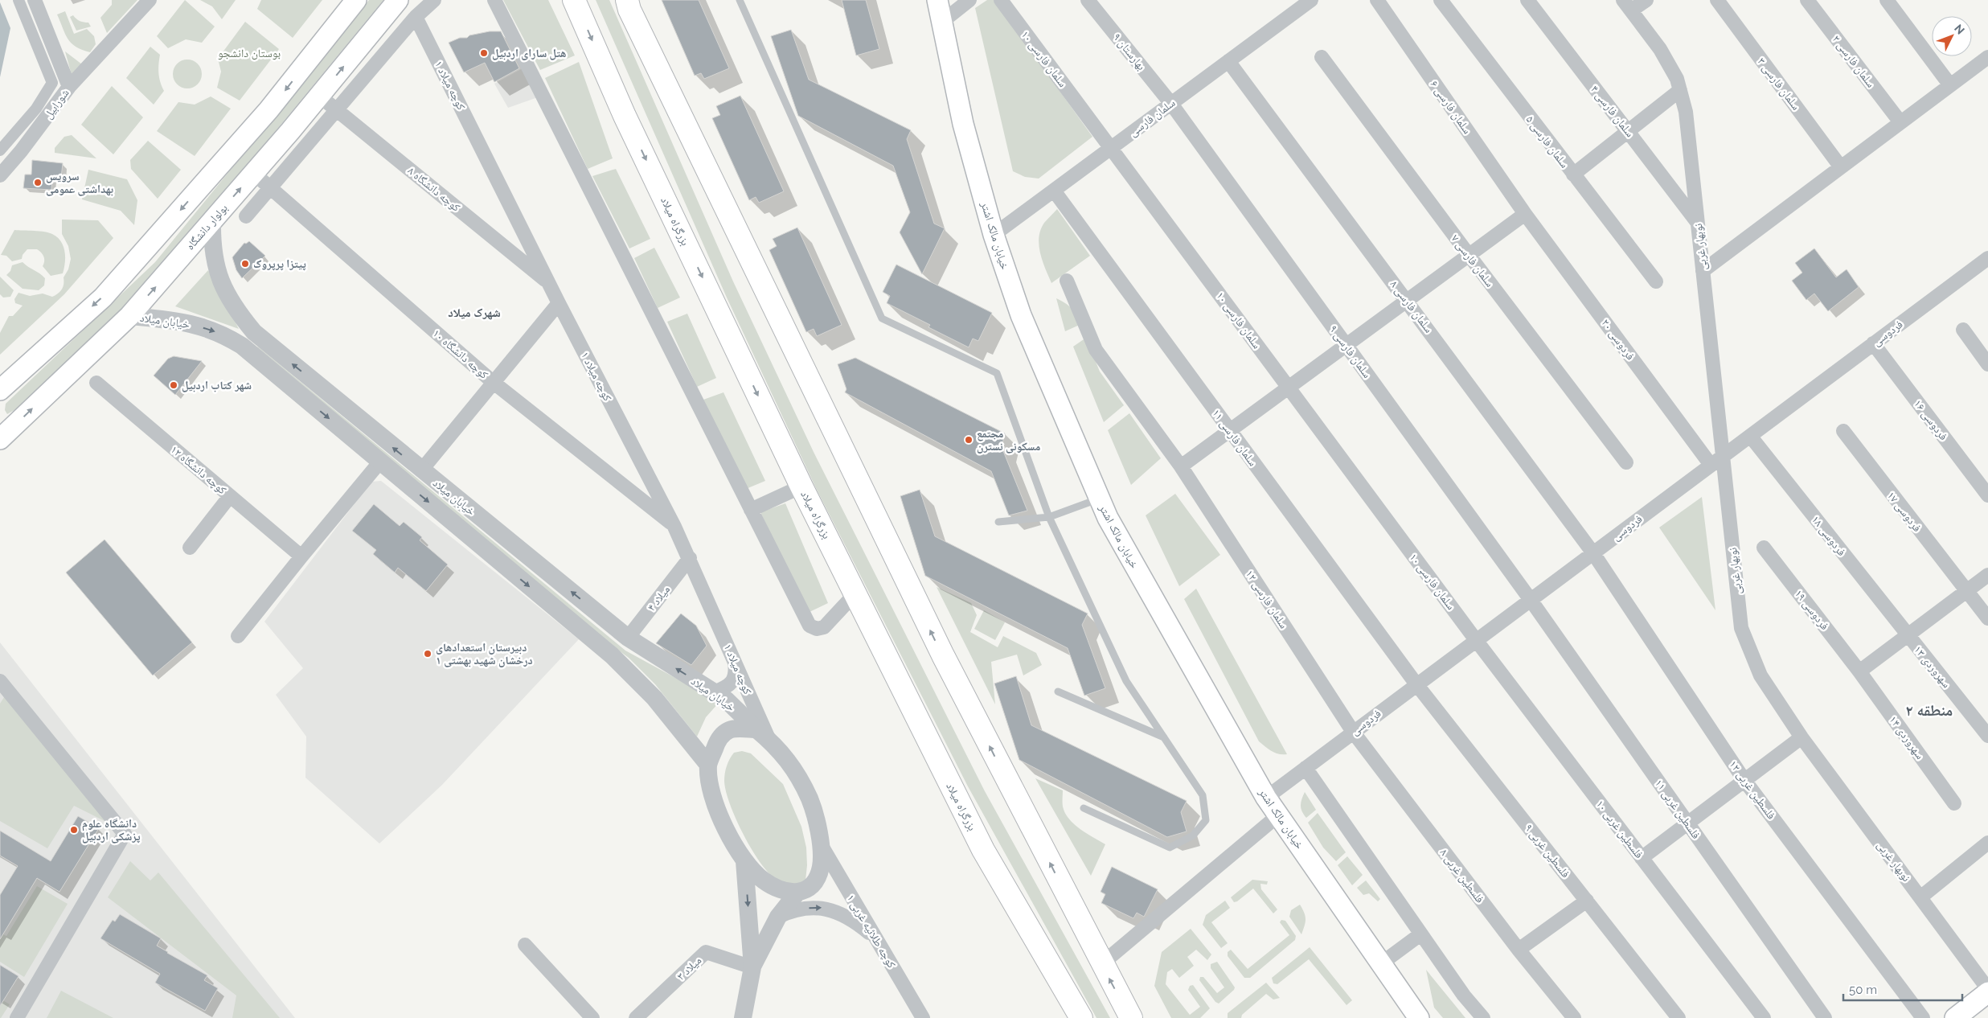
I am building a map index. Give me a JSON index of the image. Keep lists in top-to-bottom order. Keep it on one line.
{"streets":{"highway":["بزرگراه میلاد"],"main road":["بولوار دانشگاه","خیابان مالک اشتر"],"street":["بهارستان ۹","سلمان فارسی ۱۰","سلمان فارسی ۲","سلمان فارسی ۳","کوچه میلاد ۱","شورابیل","سلمان فارسی ۶","سلمان فارسی ۴","سلمان فارسی","سلمان فارسی ۵","کوچه دانشگاه ۸","نوبهار غربی","سلمان فارسی ۷","سلمان فارسی ۸","خیابان میلاد","فردوسی","فردوسی ۲۰","سلمان فارسی ۹","کوچه دانشگاه ۱۰","فردوسی ۱۶","سلمان فارسی ۱۱","کوچه دانشگاه ۱۲","فردوسی ۱۷","فردوسی ۱۸","میلاد ۴","سلمان فارسی ۱۲","فردوسی ۱۹","سهروردی ۱۳","سهروردی ۱۴","فلسطین غربی ۱۲","فلسطین غربی ۱۱","فلسطین غربی ۱۰","فلسطین غربی ۹","فلسطین غربی ۸","کوچه طلائیه غربی ۱","میلاد ۳"]},"crossings":[["بهارستان ۹","سلمان فارسی"],["بهارستان ۹","سلمان فارسی ۹"],["سلمان فارسی ۱۰","سلمان فارسی"],["سلمان فارسی ۱۰","فردوسی"],["سلمان فارسی ۱۰","فلسطین غربی ۱۰"],["کوچه میلاد ۱","کوچه دانشگاه ۸"],["کوچه میلاد ۱","خیابان میلاد"],["کوچه میلاد ۱","کوچه دانشگاه ۱۰"],["کوچه میلاد ۱","میلاد ۴"],["سلمان فارسی ۶","فردوسی ۲۰"],["سلمان فارسی ۴","نوبهار غربی"],["سلمان فارسی","خیابان مالک اشتر"],["سلمان فارسی","سلمان فارسی ۸"],["سلمان فارسی","سلمان فارسی ۹"],["سلمان فارسی","سلمان فارسی ۱۱"],["کوچه دانشگاه ۸","بولوار دانشگاه"],["بولوار دانشگاه","خیابان میلاد"],["بولوار دانشگاه","کوچه دانشگاه ۱۰"],["خیابان مالک اشتر","فردوسی"],["نوبهار غربی","فردوسی"],["سلمان فارسی ۸","فردوسی"],["سلمان فارسی ۸","فلسطین غربی ۱۲"],["خیابان میلاد","میلاد ۴"],["خیابان میلاد","کوچه طلائیه غربی ۱"],["خیابان میلاد","میلاد ۳"],["فردوسی","فردوسی ۲۰"],["فردوسی","سلمان فارسی ۹"],["فردوسی","فردوسی ۱۶"],["فردوسی","سلمان فارسی ۱۱"],["فردوسی","فردوسی ۱۸"],["فردوسی","سلمان فارسی ۱۲"],["فردوسی","فلسطین غربی ۱۲"],["فردوسی","فلسطین غربی ۱۱"],["فردوسی","فلسطین غربی ۱۰"],["فردوسی","فلسطین غربی ۹"],["فردوسی","فلسطین غربی ۸"],["سلمان فارسی ۹","فلسطین غربی ۱۱"],["سلمان فارسی ۱۱","فلسطین غربی ۹"],["فردوسی ۱۸","سهروردی ۱۳"],["سلمان فارسی ۱۲","فلسطین غربی ۸"],["فردوسی ۱۹","سهروردی ۱۴"]],"districts":["شهرک میلاد","منطقه ۲"],"parks":["بوستان دانشجو"],"places":["هتل سارای اردبیل","سرویس بهداشتی عمومی","پیتزا پرپروک","شهر کتاب اردبیل","مجتمع مسکونی نسترن","دبیرستان استعدادهای درخشان شهید بهشتی ۱","دانشگاه علوم پزشکی اردبیل"],"scale_bar":"50 m","north":"top right"}
